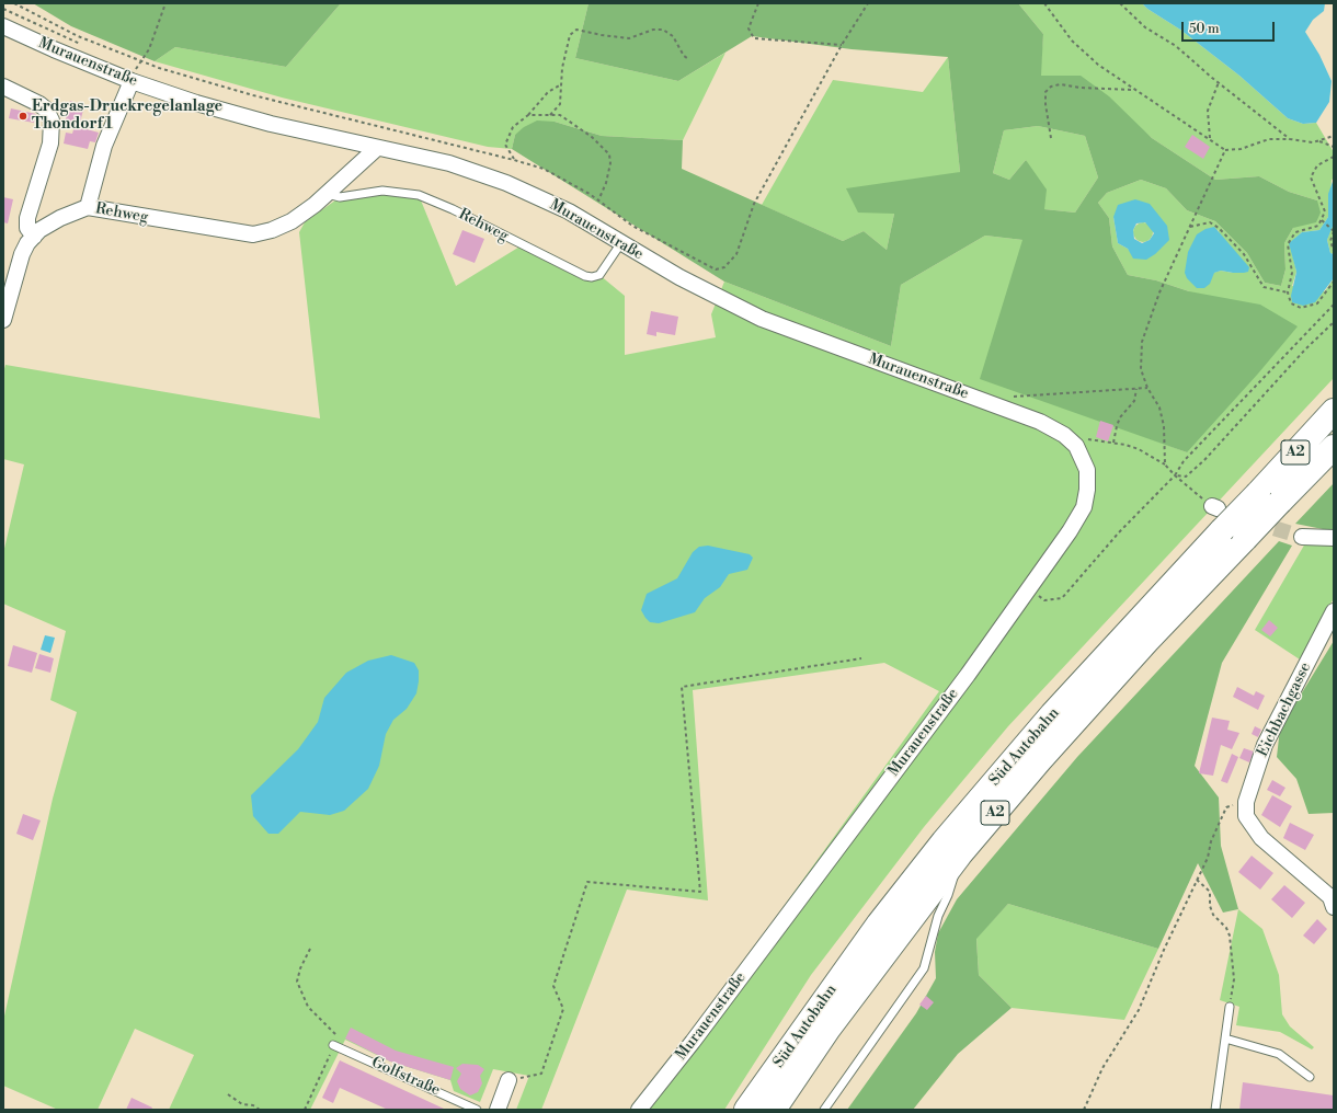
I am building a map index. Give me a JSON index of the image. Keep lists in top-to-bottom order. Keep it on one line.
{"streets":{"highway":["A2","Süd Autobahn"],"street":["Murauenstraße","Rehweg","Eichbachgasse"],"lane":["Golfstraße"]},"crossings":[["Murauenstraße","Rehweg"]],"places":["Erdgas-Druckregelanlage Thondorf 1"],"scale_bar":"50 m"}
